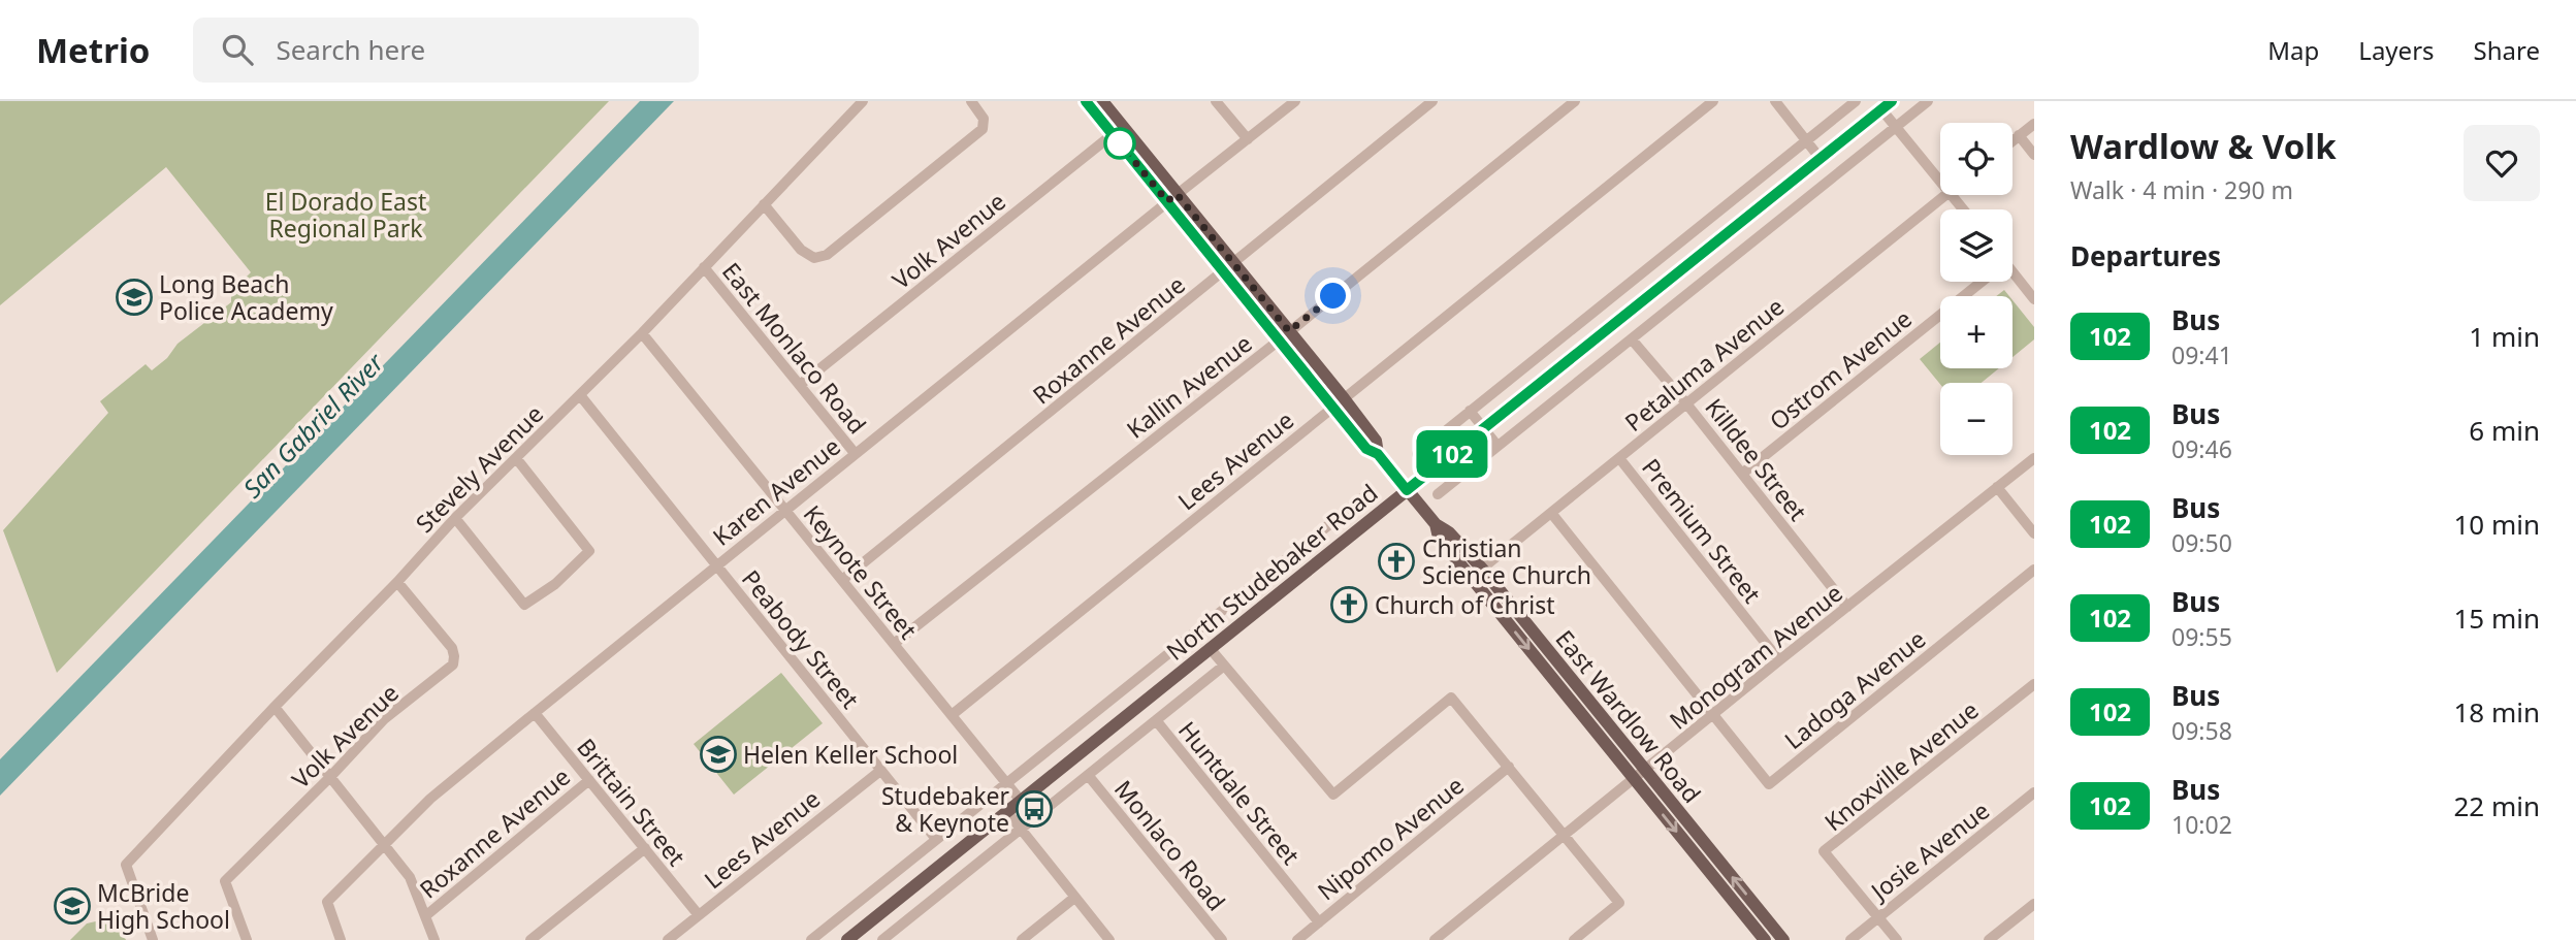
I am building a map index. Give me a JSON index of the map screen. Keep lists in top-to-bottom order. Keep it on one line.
{"streets":{"main road":["North Studebaker Road","East Wardlow Road"],"street":["Volk Avenue","Roxanne Avenue","East Monlaco Road","Petaluma Avenue","Ostrom Avenue","Kallin Avenue","Killdee Street","Lees Avenue","Stevely Avenue","Karen Avenue","Premium Street","Keynote Street","Peabody Street","Monogram Avenue","Ladoga Avenue","Knoxville Avenue","Huntdale Street","Brittain Street","Nipomo Avenue","Monlaco Road","Josie Avenue"]},"crossings":[["Volk Avenue","East Monlaco Road"],["Volk Avenue","Stevely Avenue"],["Volk Avenue","East Wardlow Road"],["Roxanne Avenue","Keynote Street"],["Roxanne Avenue","East Wardlow Road"],["Roxanne Avenue","Brittain Street"],["East Monlaco Road","Stevely Avenue"],["East Monlaco Road","Karen Avenue"],["Petaluma Avenue","Killdee Street"],["Petaluma Avenue","Premium Street"],["Petaluma Avenue","East Wardlow Road"],["Ostrom Avenue","Killdee Street"],["Kallin Avenue","Keynote Street"],["Kallin Avenue","East Wardlow Road"],["Killdee Street","Monogram Avenue"],["Lees Avenue","Keynote Street"],["Lees Avenue","Peabody Street"],["Lees Avenue","East Wardlow Road"],["Lees Avenue","Brittain Street"],["Stevely Avenue","Keynote Street"],["Stevely Avenue","Peabody Street"],["Karen Avenue","Keynote Street"],["Karen Avenue","Peabody Street"],["Karen Avenue","East Wardlow Road"],["Karen Avenue","Brittain Street"],["Premium Street","Monogram Avenue"],["Keynote Street","North Studebaker Road"],["North Studebaker Road","Peabody Street"],["North Studebaker Road","East Wardlow Road"],["North Studebaker Road","Huntdale Street"],["North Studebaker Road","Monlaco Road"],["Monogram Avenue","Ladoga Avenue"],["Monogram Avenue","East Wardlow Road"],["Knoxville Avenue","Josie Avenue"],["Huntdale Street","Nipomo Avenue"]],"water":["San Gabriel River"],"parks":["El Dorado East Regional Park"],"places":{"school or university":["Long Beach Police Academy","Helen Keller School","McBride High School"],"church":["Christian Science Church","Church of Christ"],"bus stop":["Studebaker & Keynote"]},"lines":["bus line 102"],"page":{"header":"Metrio","search":"Search here","nav":["Map","Layers","Share"],"on_map":"102","heading":[["Wardlow & Volk","Walk · 4 min · 290 m"],"Departures"],"map_buttons":["+","−"],"list":[{"mark":"102","name":"Bus","note":"09:41","value":"1 min"},{"mark":"102","name":"Bus","note":"09:46","value":"6 min"},{"mark":"102","name":"Bus","note":"09:50","value":"10 min"},{"mark":"102","name":"Bus","note":"09:55","value":"15 min"},{"mark":"102","name":"Bus","note":"09:58","value":"18 min"},{"mark":"102","name":"Bus","note":"10:02","value":"22 min"}]}}
